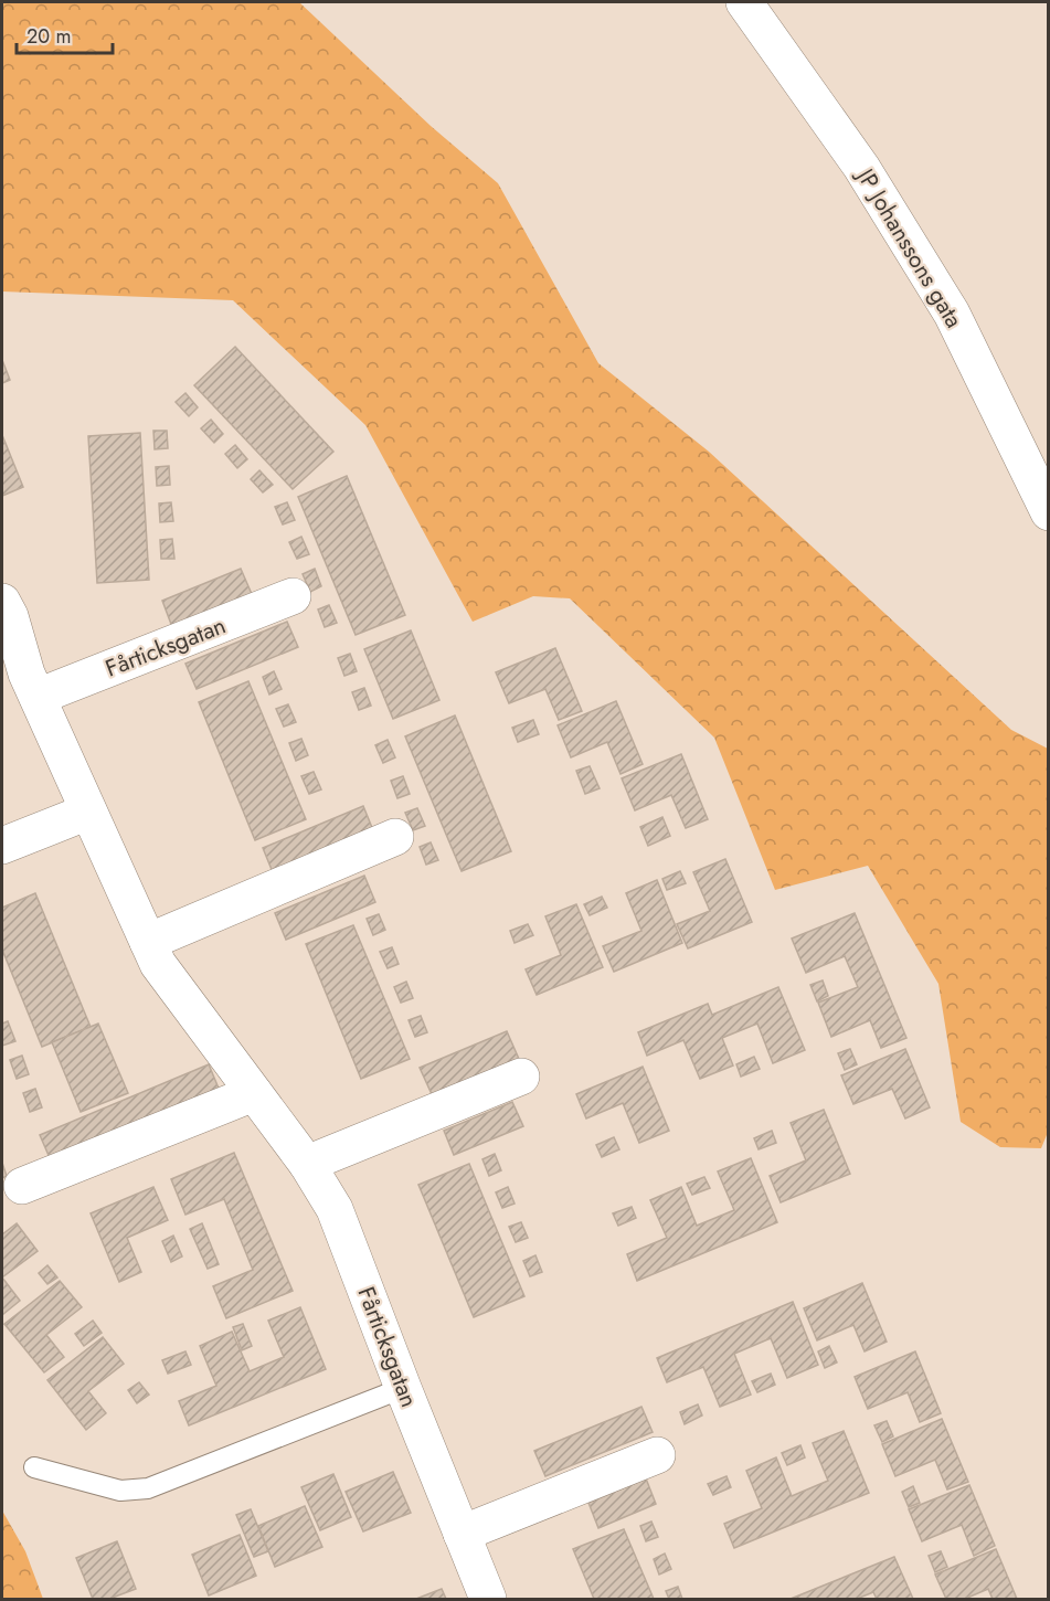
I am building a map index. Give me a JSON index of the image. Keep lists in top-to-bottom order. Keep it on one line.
{"streets":{"street":["JP Johanssons gata","Fårticksgatan"]},"scale_bar":"20 m"}
